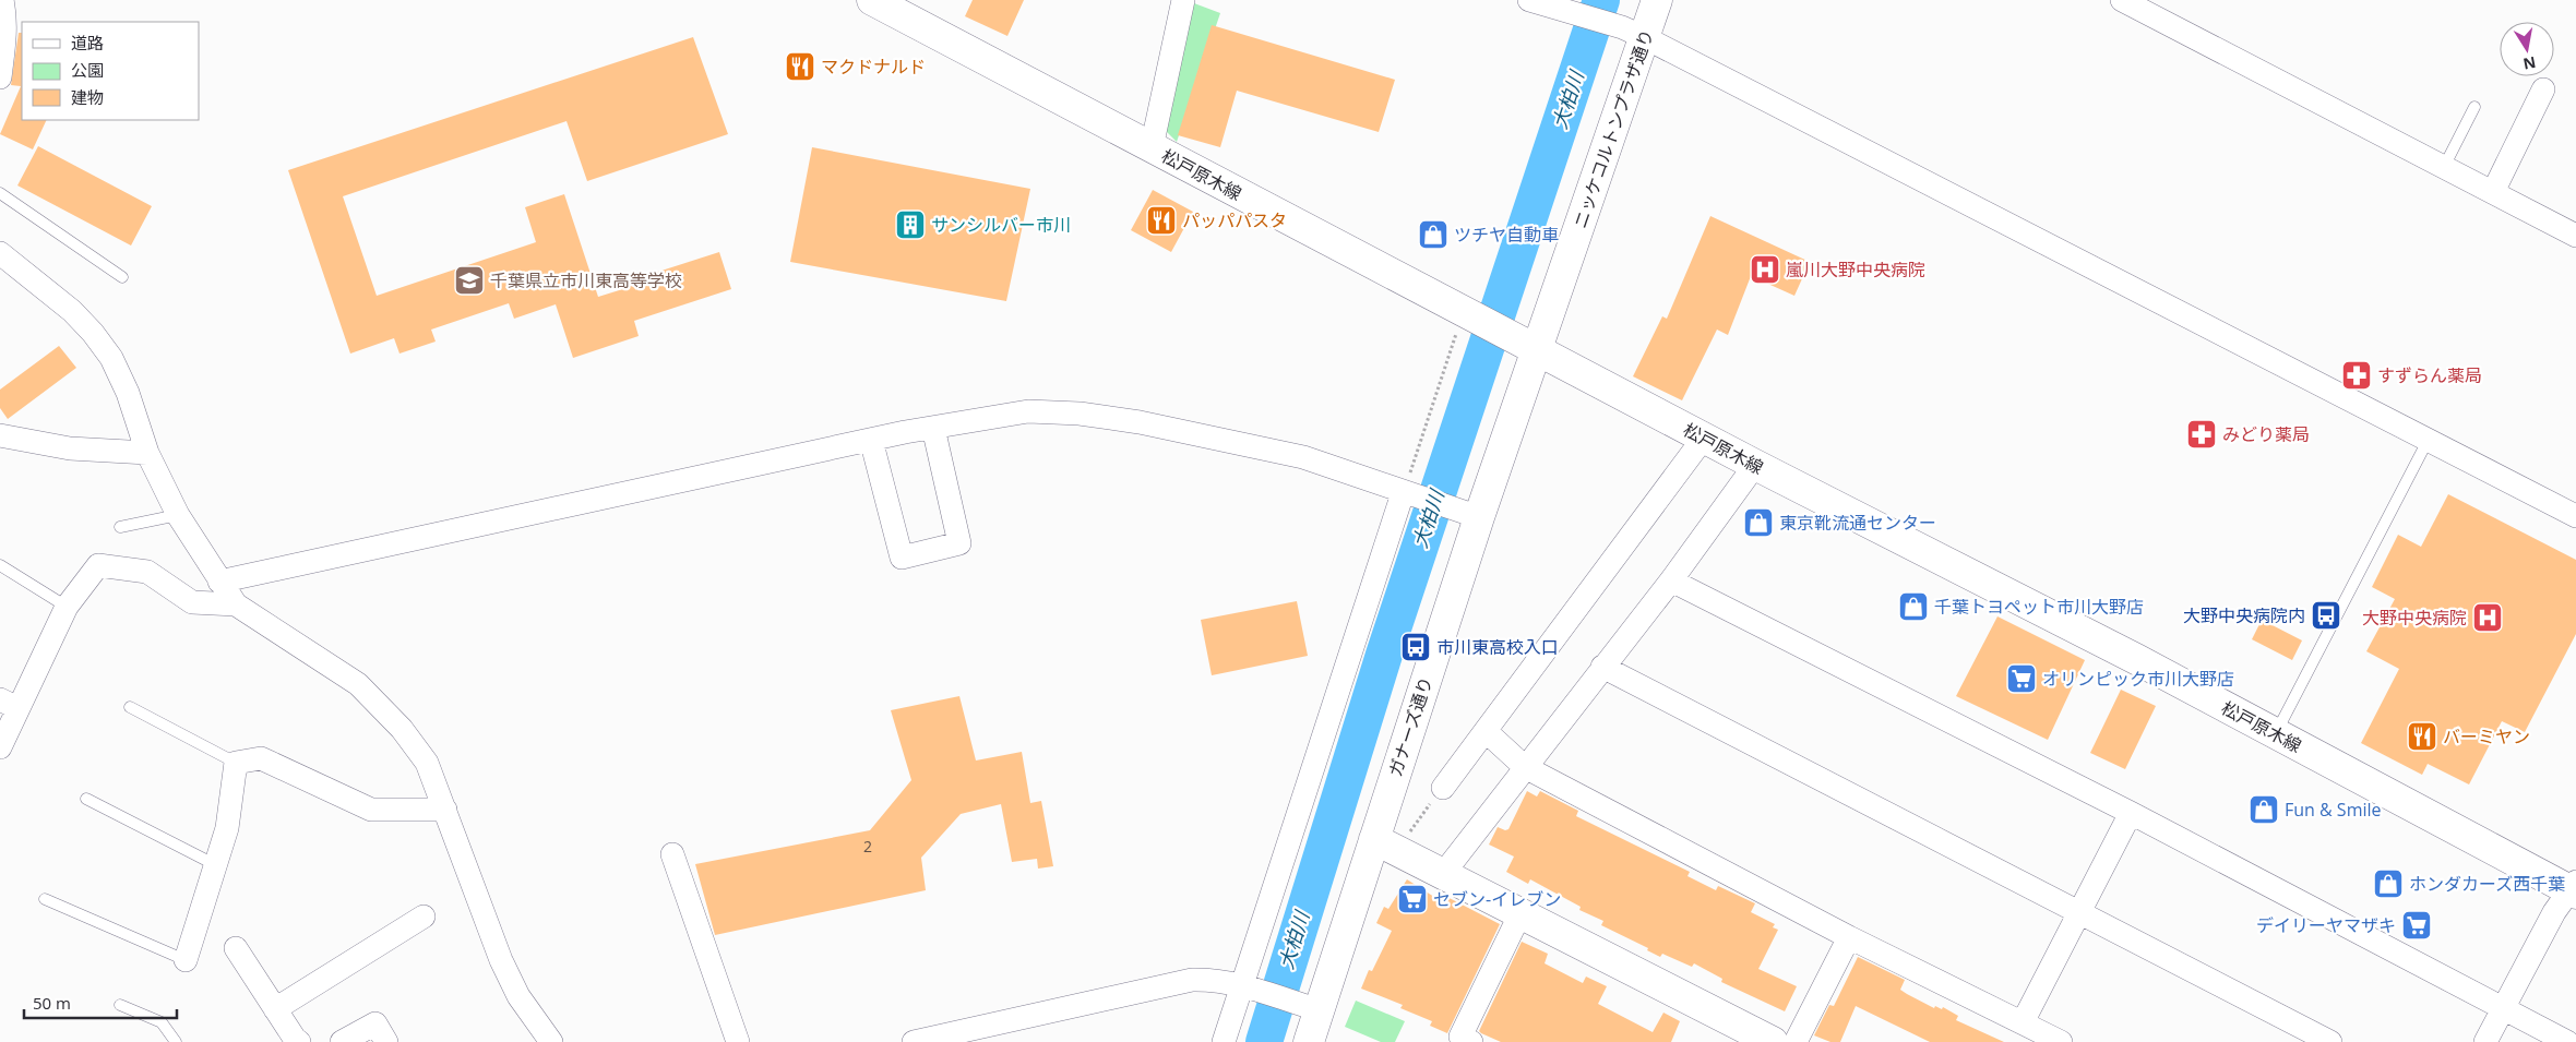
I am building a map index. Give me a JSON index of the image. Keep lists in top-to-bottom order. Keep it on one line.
{"streets":{"main road":["ニッケコルトンプラザ通り","松戸原木線","ガナーズ通り"]},"crossings":[["ニッケコルトンプラザ通り","松戸原木線"],["ニッケコルトンプラザ通り","ガナーズ通り"],["松戸原木線","ガナーズ通り"]],"water":["大柏川"],"places":{"restaurant":["マクドナルド","パッパパスタ","バーミヤン"],"building":["サンシルバー市川"],"shop":["ツチヤ自動車","東京靴流通センター","千葉トヨペット市川大野店","Fun & Smile","ホンダカーズ西千葉"],"hospital":["嵐川大野中央病院","大野中央病院"],"school or university":["千葉県立市川東高等学校"],"pharmacy":["すずらん薬局","みどり薬局"],"bus stop":["大野中央病院内","市川東高校入口"],"supermarket":["オリンピック市川大野店","セブン-イレブン","デイリーヤマザキ"]},"house_numbers":["2"],"legend":["道路","公園","建物"],"scale_bar":"50 m","north":"bottom"}
